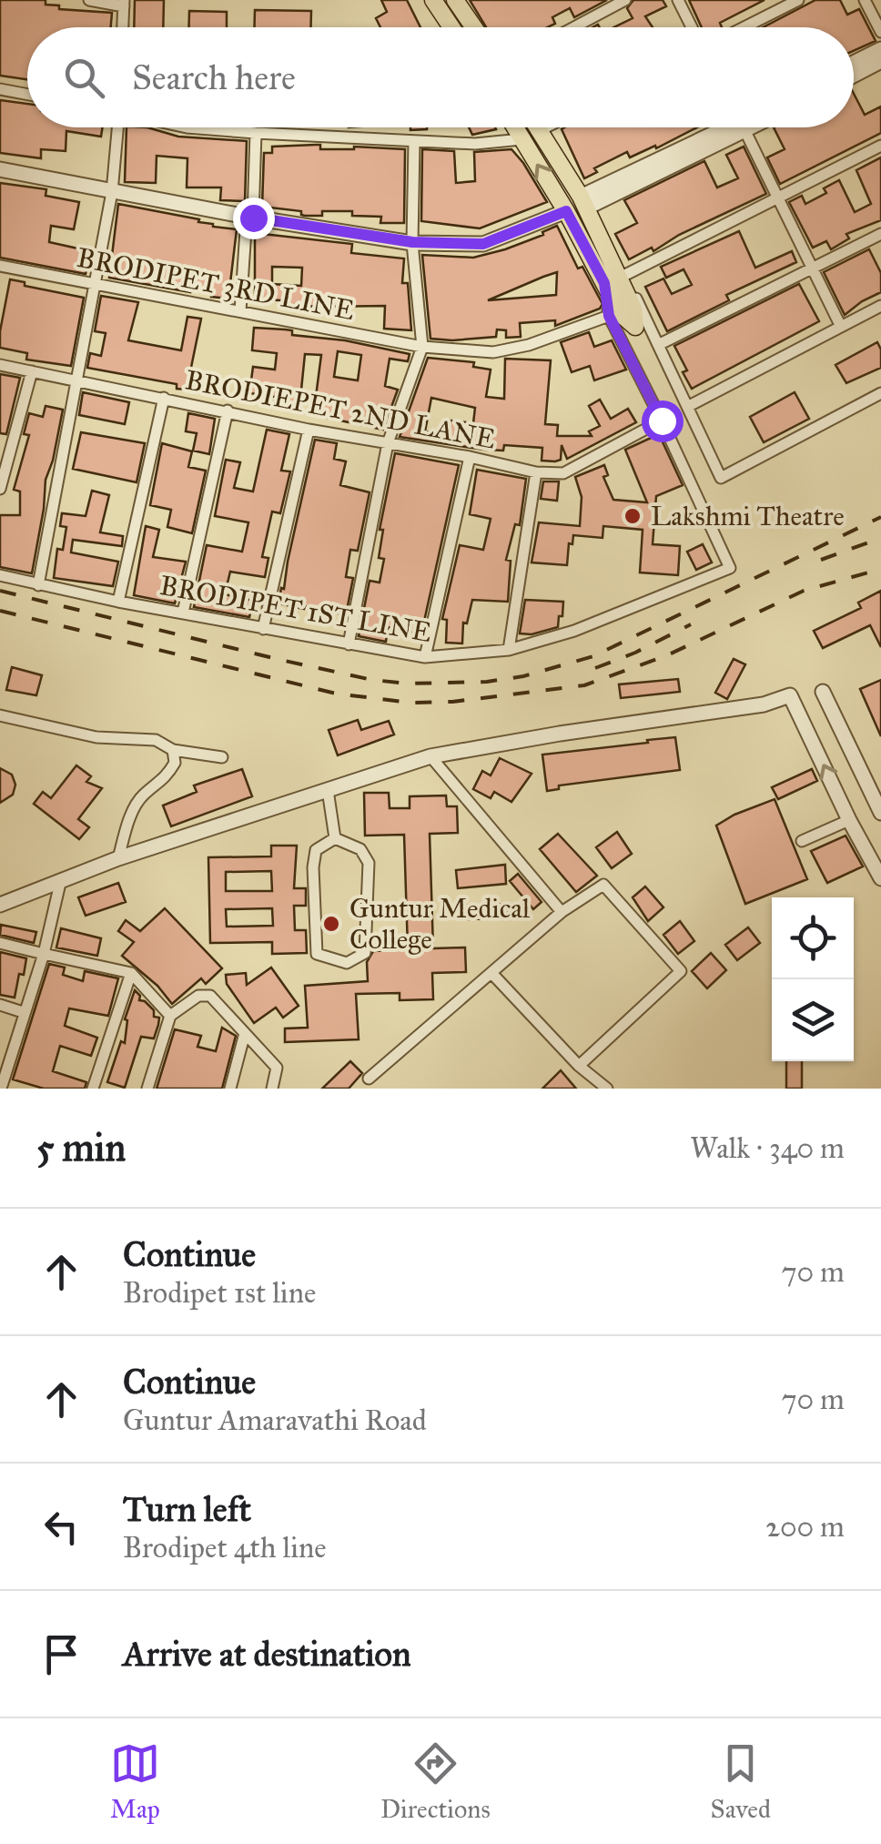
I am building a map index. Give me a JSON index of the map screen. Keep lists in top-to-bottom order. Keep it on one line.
{"streets":{"street":["BRODIPET 3RD LINE","BRODIEPET 2ND LANE","BRODIPET 1ST LINE"]},"crossings":[["BRODIPET 3RD LINE","BRODIPET 1ST LINE"],["BRODIEPET 2ND LANE","BRODIPET 1ST LINE"]],"places":["Lakshmi Theatre","Guntur Medical College"],"page":{"search":"Search here","heading":["5 min","Walk · 340 m"],"list":[["Continue","Brodipet 1st line","70 m"],["Continue","Guntur Amaravathi Road","70 m"],["Turn left","Brodipet 4th line","200 m"],"Arrive at destination"],"nav":["Map","Directions","Saved"]}}
